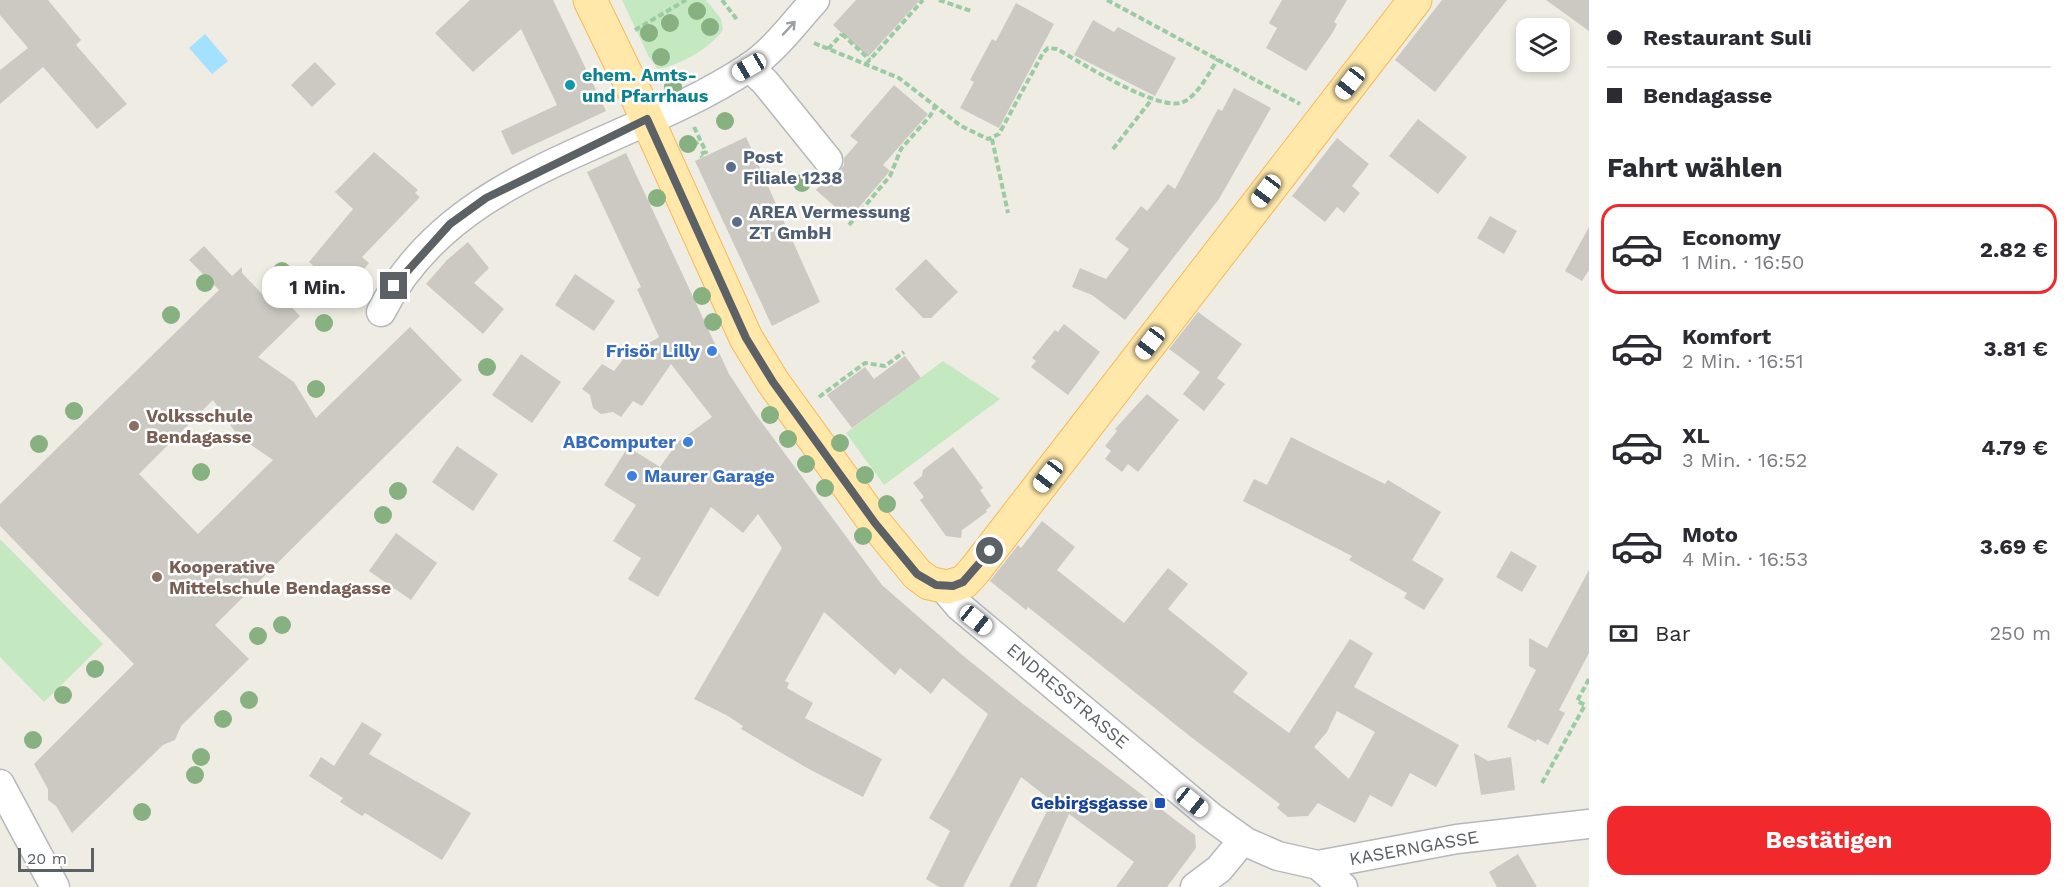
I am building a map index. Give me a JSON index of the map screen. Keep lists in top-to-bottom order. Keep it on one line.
{"streets":{"main road":["ENDRESSTRASSE"],"street":["KASERNGASSE"]},"crossings":[["ENDRESSTRASSE","KASERNGASSE"]],"places":{"other":["ehem. Amts- und Pfarrhaus","Post Filiale 1238","AREA Vermessung ZT GmbH","Frisör Lilly","Volksschule Bendagasse","ABComputer","Maurer Garage","Kooperative Mittelschule Bendagasse"],"transit":["Gebirgsgasse"]},"scale_bar":"20 m","page":{"banner":["Restaurant Suli","Bendagasse"],"heading":"Fahrt wählen","list":[{"name":"Economy","note":"1 Min. · 16:50","value":"2.82 €"},{"name":"Komfort","note":"2 Min. · 16:51","value":"3.81 €"},{"name":"XL","note":"3 Min. · 16:52","value":"4.79 €"},{"name":"Moto","note":"4 Min. · 16:53","value":"3.69 €"}],"bubble":"1 Min.","pay":["Bar","250 m"],"buttons":"Bestätigen","scale":"20 m"}}
